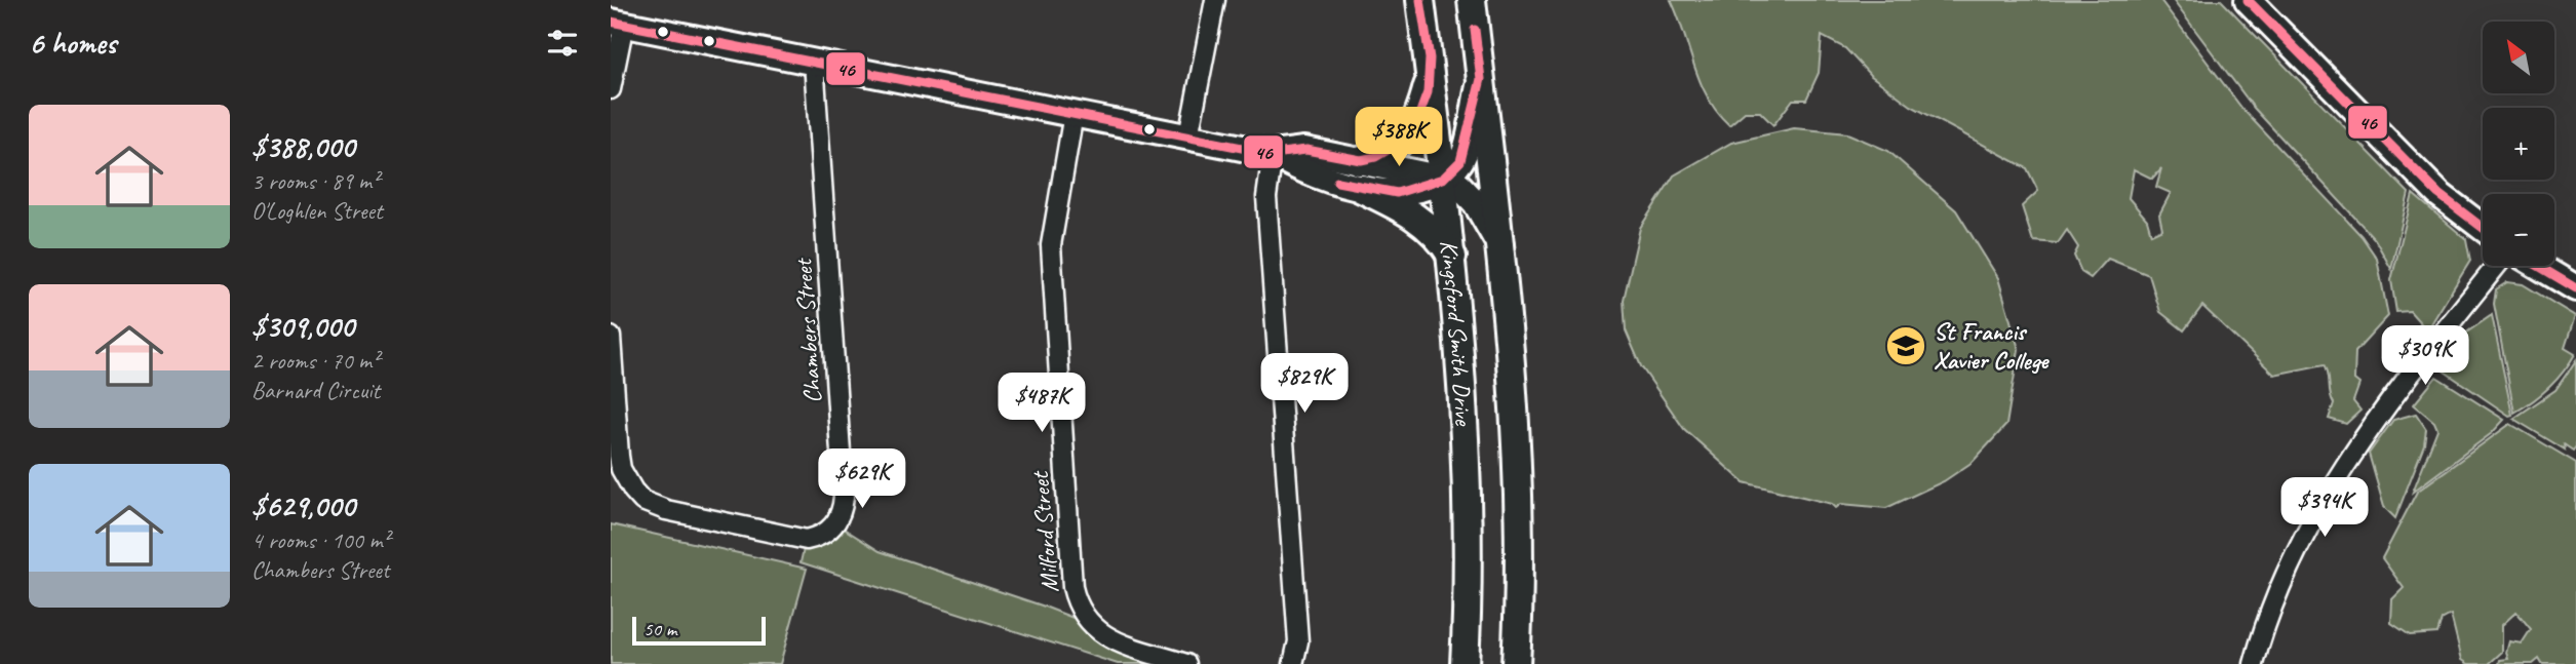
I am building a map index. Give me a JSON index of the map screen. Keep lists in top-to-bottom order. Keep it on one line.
{"streets":{"main road":["Kingsford Smith Drive"],"street":["Chambers Street","Milford Street"]},"places":{"school or university":["St Francis Xavier College"]},"lines":["transit line 46"],"scale_bar":"50 m","north":"top left","page":{"heading":"6 homes","map_buttons":["+","−"],"list":[{"name":"$388,000","note":"3 rooms · 89 m² · O'Loghlen Street"},{"name":"$309,000","note":"2 rooms · 70 m² · Barnard Circuit"},{"name":"$629,000","note":"4 rooms · 100 m² · Chambers Street"}],"price":["$388K","$309K","$829K","$487K","$629K","$394K"],"scale":"50 m"}}
